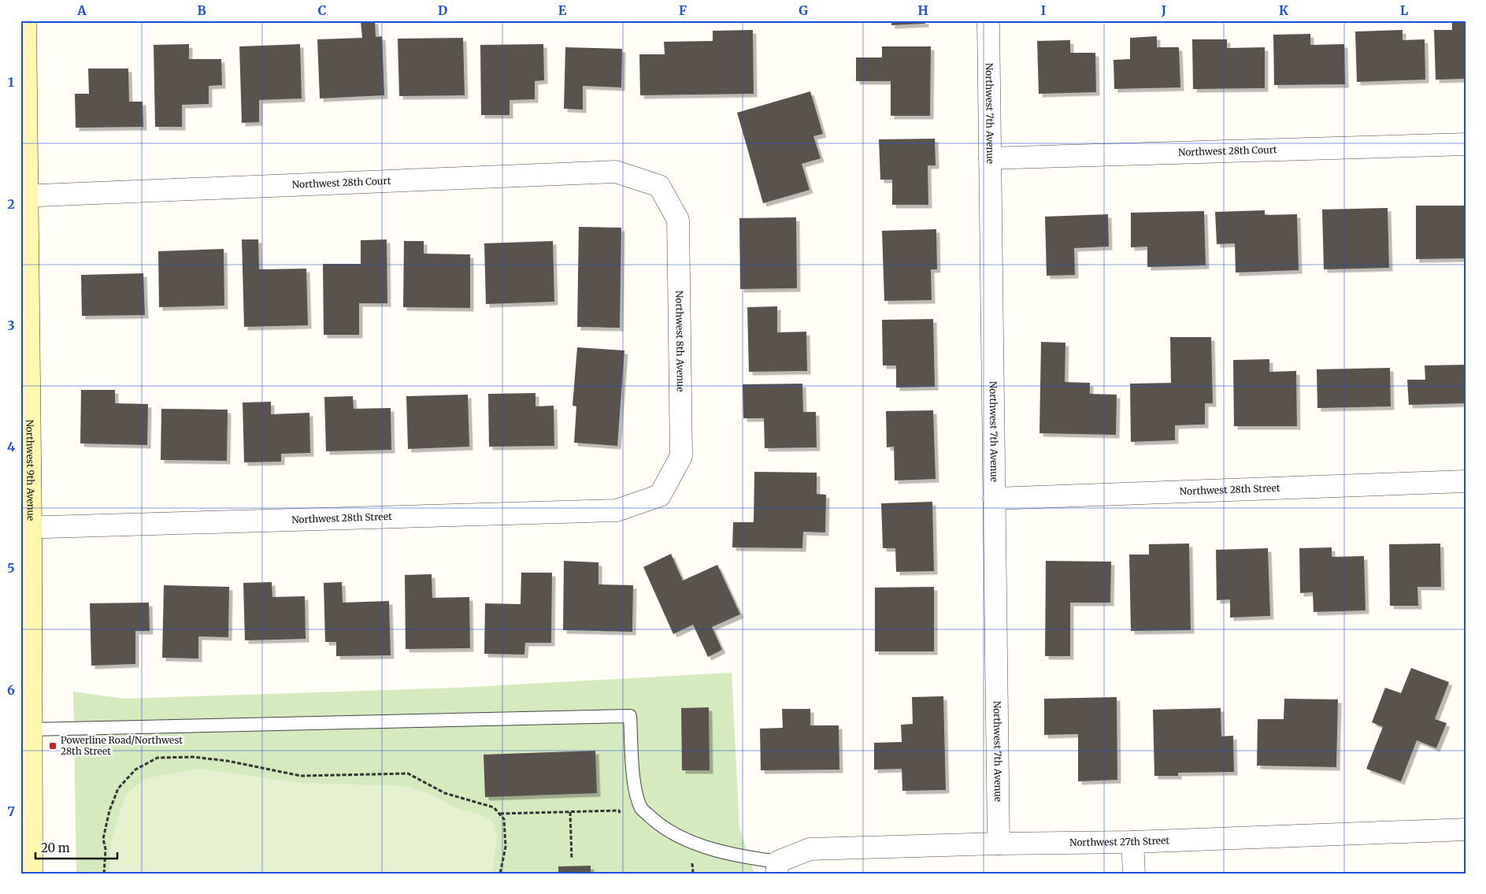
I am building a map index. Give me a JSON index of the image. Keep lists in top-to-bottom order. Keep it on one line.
{"streets":{"main road":["Northwest 9th Avenue"],"street":["Northwest 7th Avenue","Northwest 28th Court","Northwest 8th Avenue","Northwest 28th Street","Northwest 27th Street"]},"crossings":[["Northwest 7th Avenue","Northwest 28th Court"],["Northwest 7th Avenue","Northwest 28th Street"],["Northwest 7th Avenue","Northwest 27th Street"],["Northwest 28th Court","Northwest 8th Avenue"],["Northwest 28th Court","Northwest 9th Avenue"],["Northwest 8th Avenue","Northwest 28th Street"],["Northwest 9th Avenue","Northwest 28th Street"]],"places":{"transit":["Powerline Road/Northwest 28th Street"]},"scale_bar":"20 m","grid":{"columns":["A","B","C","D","E","F","G","H","I","J","K","L"],"rows":["1","2","3","4","5","6","7"]}}
